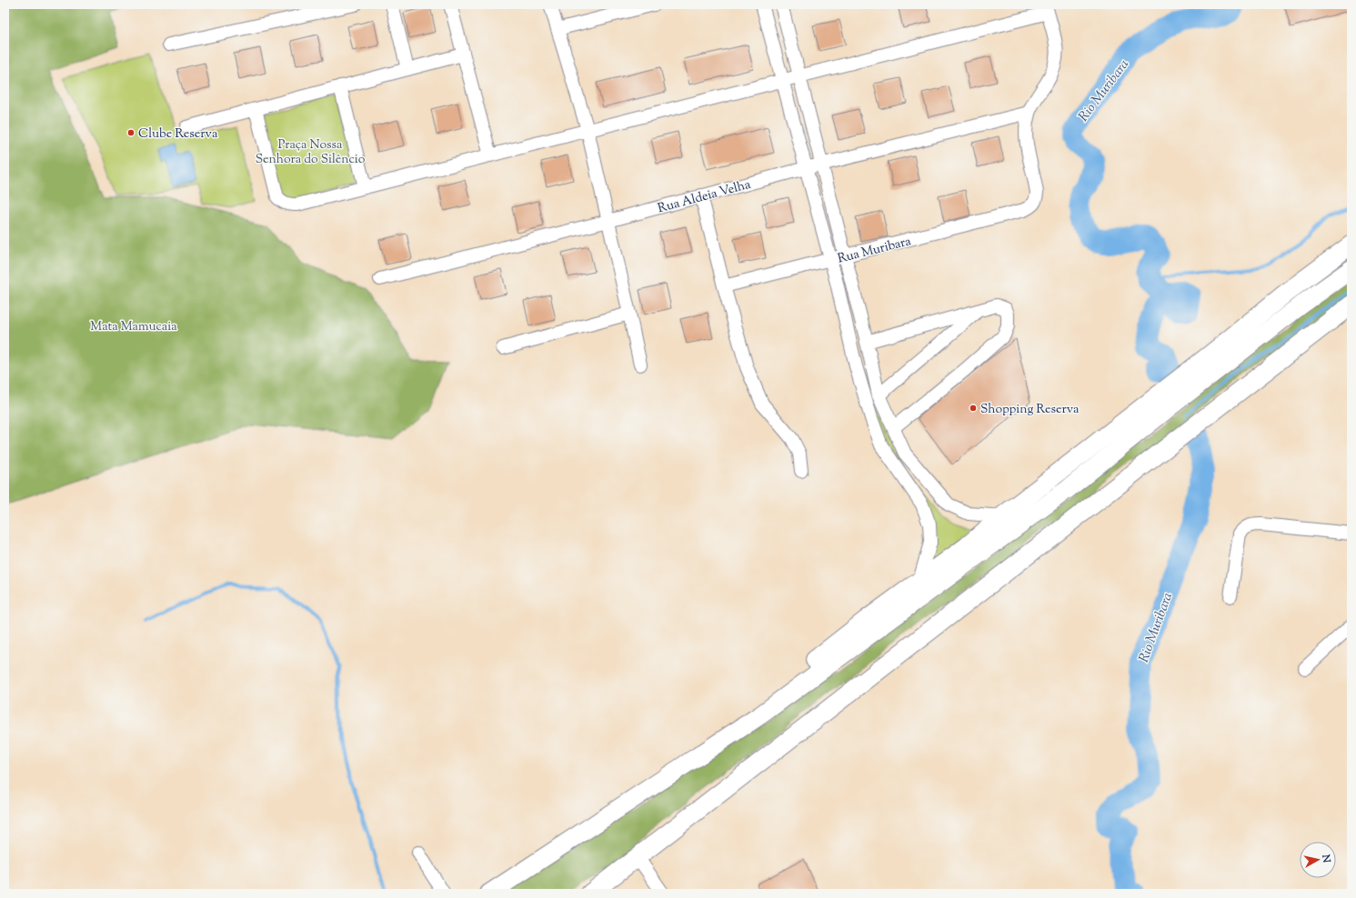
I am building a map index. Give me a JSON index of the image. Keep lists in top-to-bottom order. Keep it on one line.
{"streets":{"street":["Rua Aldeia Velha","Rua Muribara"]},"crossings":[["Rua Aldeia Velha","Rua Muribara"]],"water":["Rio Muribara"],"parks":["Praça Nossa Senhora do Silêncio","Mata Mamucaia"],"places":["Clube Reserva","Shopping Reserva"],"north":"right"}
